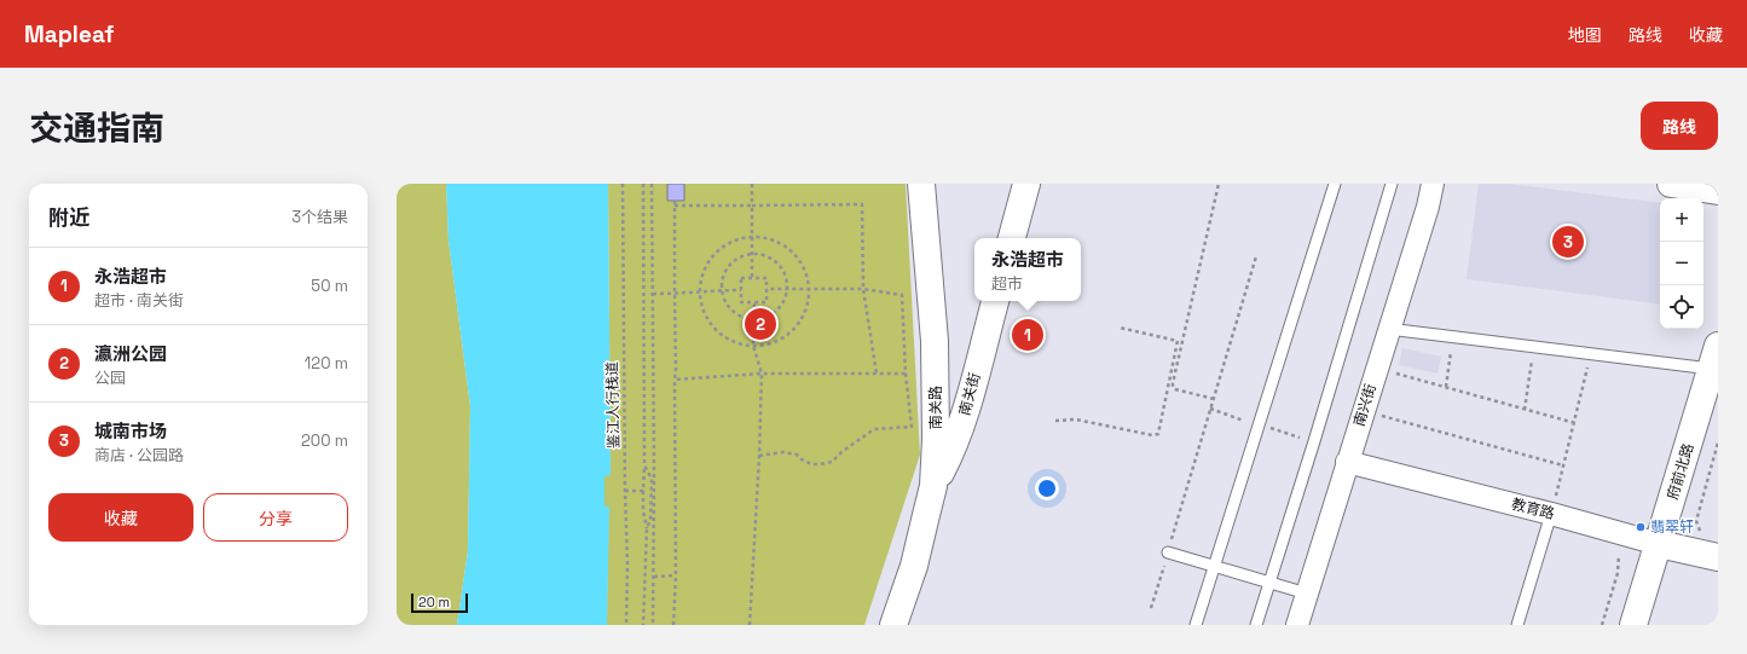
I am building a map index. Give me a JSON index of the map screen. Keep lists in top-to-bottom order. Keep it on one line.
{"streets":{"street":["南关街","南兴街","南关路","府前北路","教育路"],"path":["鉴江人行栈道"]},"crossings":[["南关街","南关路"],["南兴街","教育路"],["府前北路","教育路"]],"places":["翡翠轩"],"scale_bar":"20 m","page":{"header":"Mapleaf","nav":["地图","路线","收藏"],"title":"交通指南","buttons":["路线",["收藏","分享"]],"heading":["附近","3个结果"],"map_buttons":["+","−"],"pins":["3","2","1"],"popup":["永浩超市","超市"],"list":[{"mark":"1","name":"永浩超市","note":"超市 · 南关街","value":"50 m"},{"mark":"2","name":"瀛洲公园","note":"公园","value":"120 m"},{"mark":"3","name":"城南市场","note":"商店 · 公园路","value":"200 m"}],"scale":"20 m"}}
